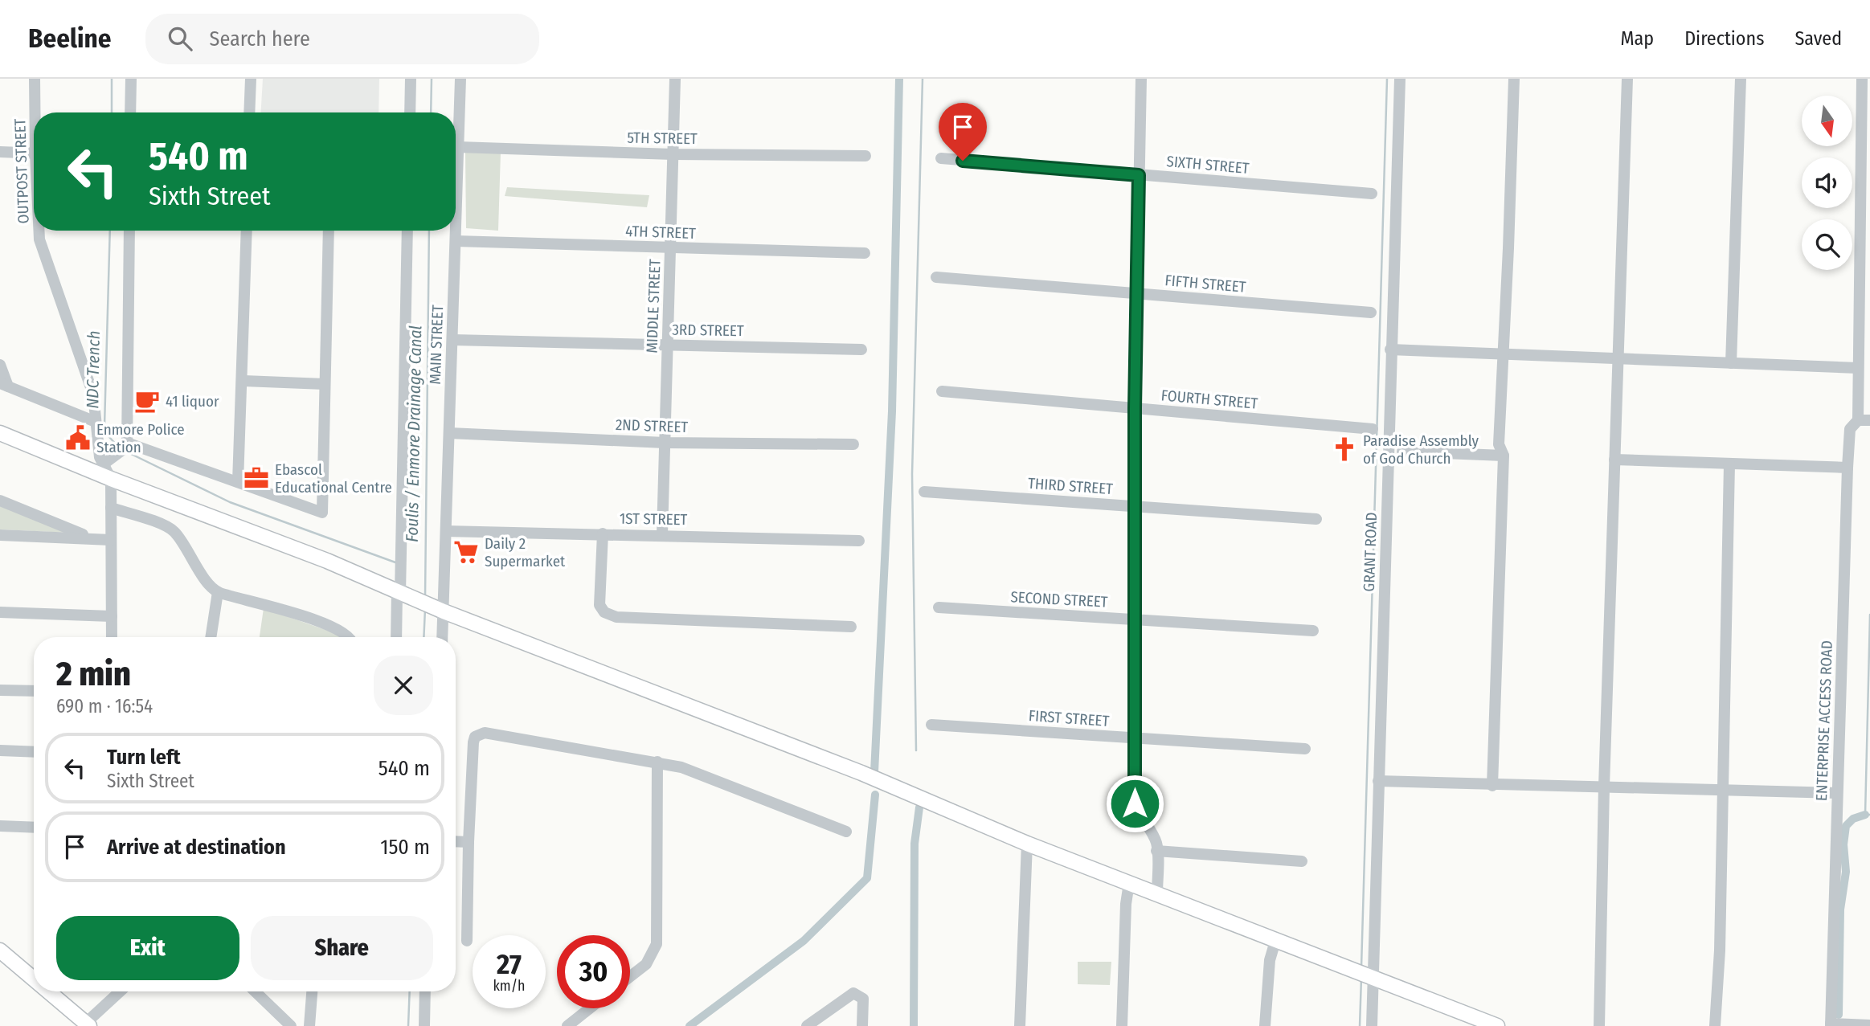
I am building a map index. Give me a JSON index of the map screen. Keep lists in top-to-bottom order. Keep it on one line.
{"streets":{"street":["5TH STREET","SIXTH STREET","OUTPOST STREET","4TH STREET","FIFTH STREET","MIDDLE STREET","3RD STREET","MAIN STREET","FOURTH STREET","2ND STREET","THIRD STREET","1ST STREET","GRANT ROAD","SECOND STREET","FIRST STREET","ENTERPRISE ACCESS ROAD"]},"crossings":[["5TH STREET","MIDDLE STREET"],["5TH STREET","MAIN STREET"],["4TH STREET","MIDDLE STREET"],["4TH STREET","MAIN STREET"],["MIDDLE STREET","3RD STREET"],["MIDDLE STREET","2ND STREET"],["MIDDLE STREET","1ST STREET"],["3RD STREET","MAIN STREET"],["MAIN STREET","2ND STREET"],["MAIN STREET","1ST STREET"]],"water":["NDC Trench","Foulis / Enmore Drainage Canal"],"places":{"cafe":["41 liquor"],"public building":["Enmore Police Station"],"church":["Paradise Assembly of God Church"],"office":["Ebascol Educational Centre"],"supermarket":["Daily 2 Supermarket"]},"north":"bottom","page":{"header":"Beeline","search":"Search here","nav":["Map","Directions","Saved"],"turn":["540 m","Sixth Street"],"heading":["2 min","690 m · 16:54"],"list":[{"name":"Turn left","note":"Sixth Street","value":"540 m"},{"name":"Arrive at destination","value":"150 m"}],"buttons":["Exit","Share"],"speed":"27 km/h","limit":"30"}}
